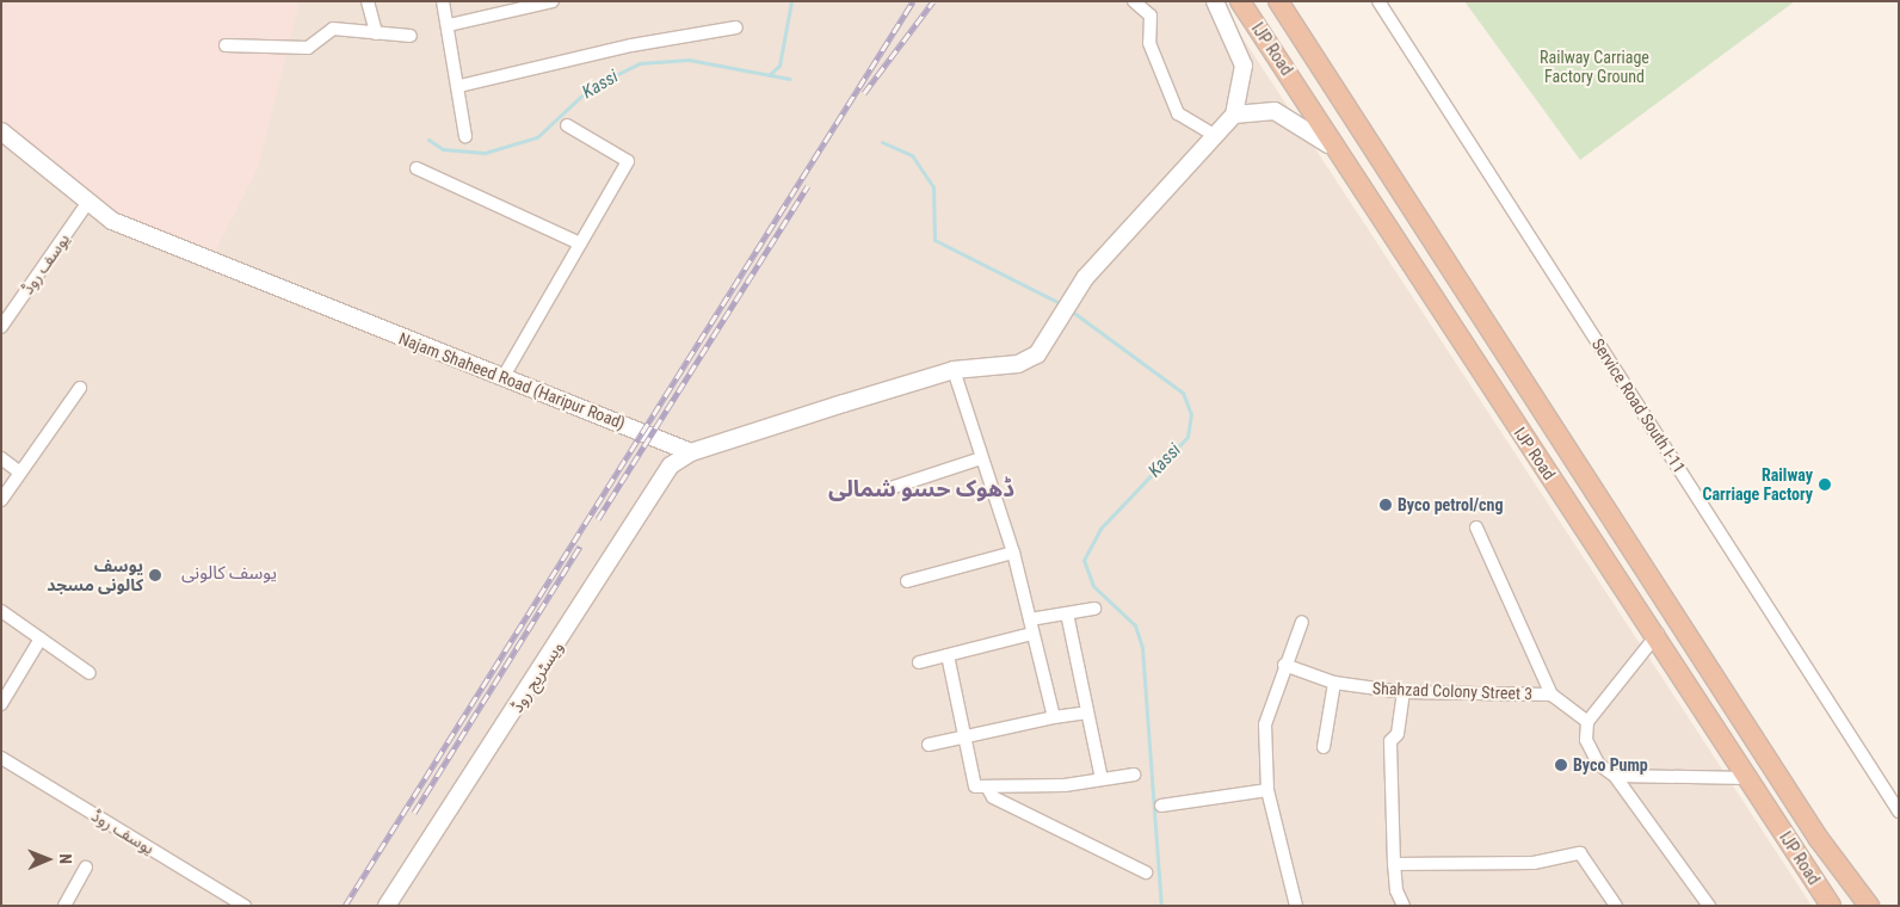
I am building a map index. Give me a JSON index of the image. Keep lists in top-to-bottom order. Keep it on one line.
{"streets":{"highway":["IJP Road"],"main road":["Najam Shaheed Road (Haripur Road)","ویسٹریج روڈ"],"street":["یوسف روڈ","Service Road South I-11","Shahzad Colony Street 3"]},"crossings":[["یوسف روڈ","Najam Shaheed Road (Haripur Road)"],["Najam Shaheed Road (Haripur Road)","ویسٹریج روڈ"]],"districts":["ڈھوک حسو شمالی","یوسف کالونی"],"water":["Kassi"],"parks":["Railway Carriage Factory Ground"],"places":["Railway Carriage Factory","Byco petrol/cng","یوسف کالونی مسجد","Byco Pump"],"north":"right"}
